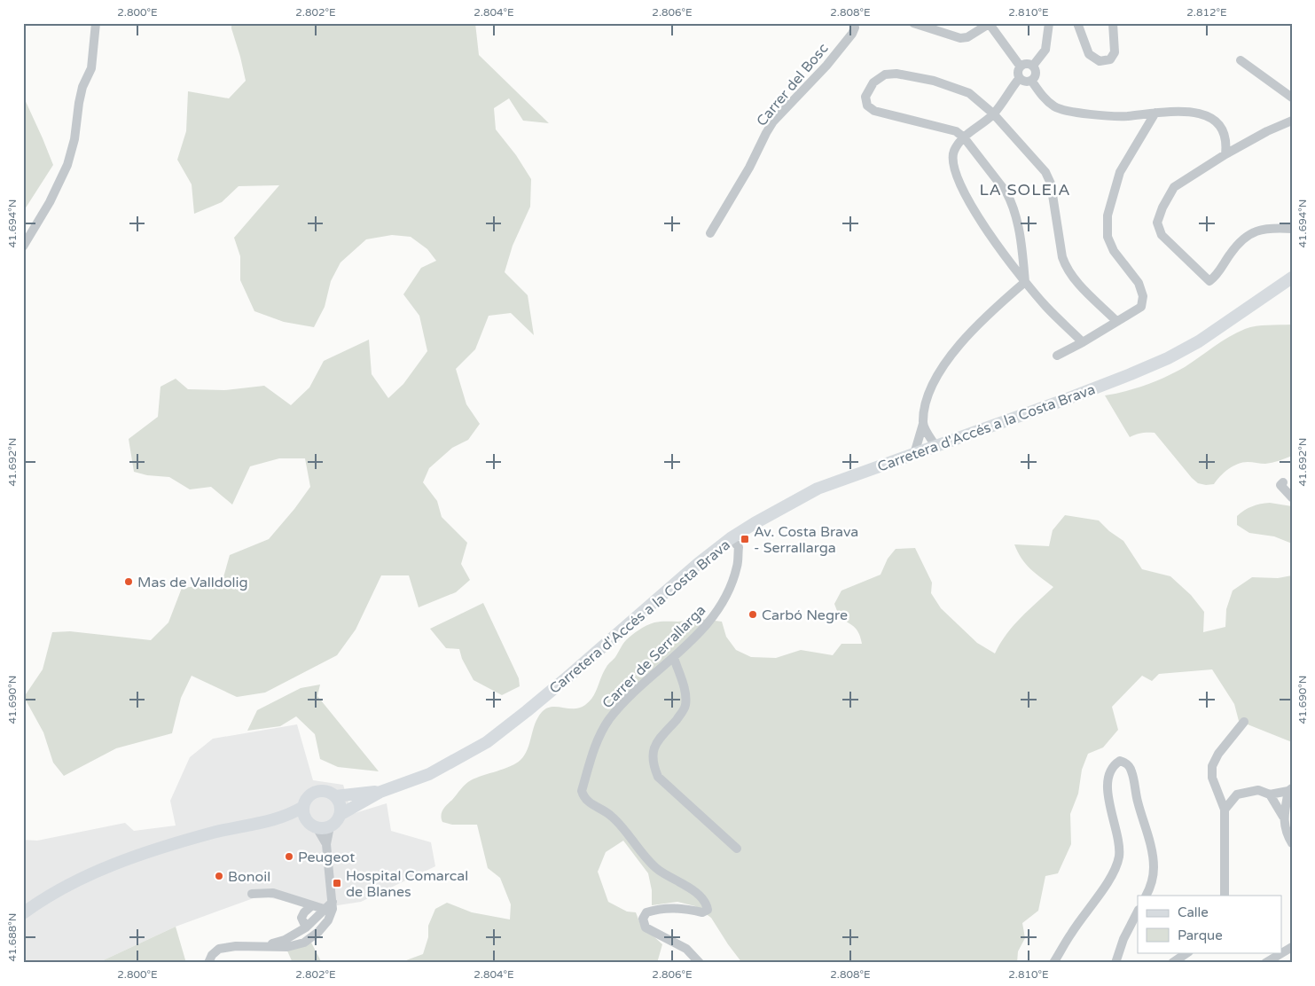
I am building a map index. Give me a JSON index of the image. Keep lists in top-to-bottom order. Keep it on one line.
{"streets":{"main road":["Carretera d'Accés a la Costa Brava"],"street":["Carrer del Bosc","Carrer de Serrallarga"]},"crossings":[["Carretera d'Accés a la Costa Brava","Carrer de Serrallarga"]],"districts":["LA SOLEIA"],"places":{"transit":["Av. Costa Brava - Serrallarga","Hospital Comarcal de Blanes"],"other":["Mas de Valldolig","Carbó Negre","Peugeot","Bonoil"]},"legend":["Calle","Parque"],"coordinates":["2.800°E","2.802°E","2.804°E","2.806°E","2.808°E","2.810°E","2.812°E","41.694°N","41.692°N","41.690°N","41.688°N"]}
